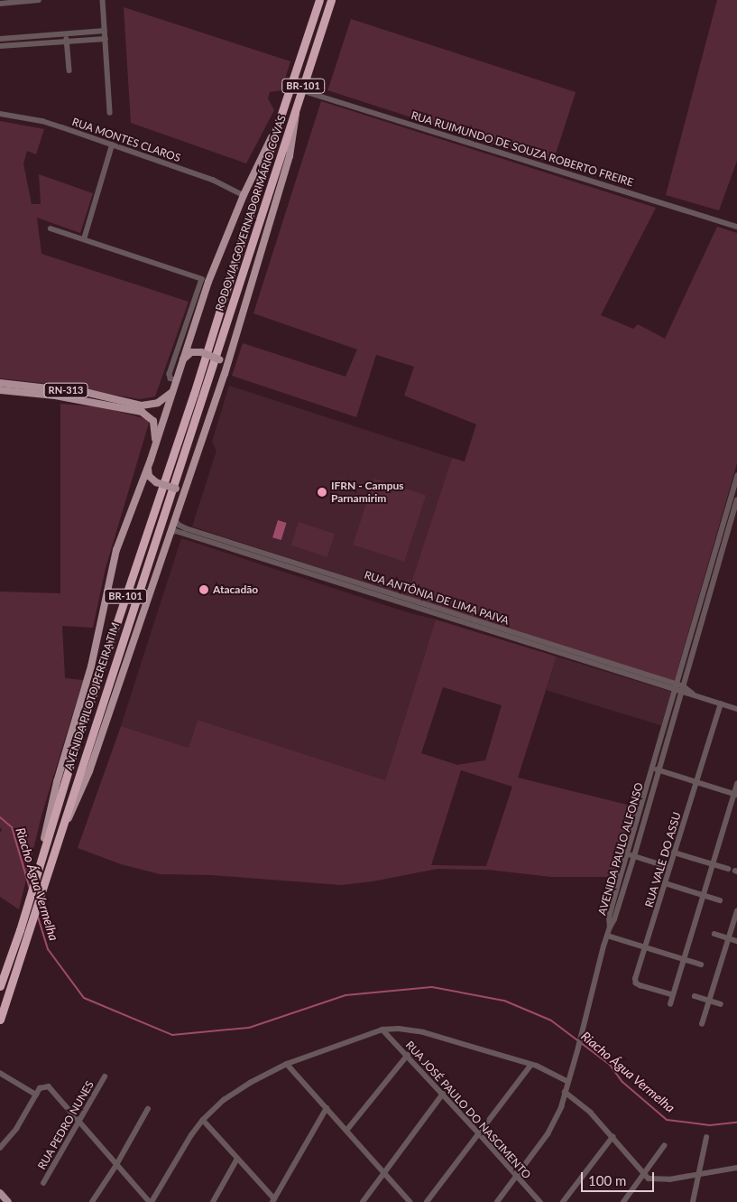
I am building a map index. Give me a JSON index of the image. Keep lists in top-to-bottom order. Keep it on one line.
{"streets":{"highway":["BR-101","RODOVIA GOVERNADOR MÁRIO COVAS","AVENIDA PILOTO PEREIRA TIM"],"main road":["RN-313"],"street":["RUA MONTES CLAROS","RUA RUIMUNDO DE SOUZA ROBERTO FREIRE","RUA ANTÔNIA DE LIMA PAIVA","AVENIDA PAULO ALFONSO","RUA VALE DO ASSU","RUA JOSÉ PAULO DO NASCIMENTO","RUA PEDRO NUNES"]},"crossings":[["RUA RUIMUNDO DE SOUZA ROBERTO FREIRE","RODOVIA GOVERNADOR MÁRIO COVAS"],["RODOVIA GOVERNADOR MÁRIO COVAS","AVENIDA PILOTO PEREIRA TIM"],["RUA ANTÔNIA DE LIMA PAIVA","AVENIDA PAULO ALFONSO"],["RUA ANTÔNIA DE LIMA PAIVA","RUA VALE DO ASSU"]],"water":["Riacho Água Vermelha"],"places":["IFRN - Campus Parnamirim","Atacadão"],"scale_bar":"100 m"}
